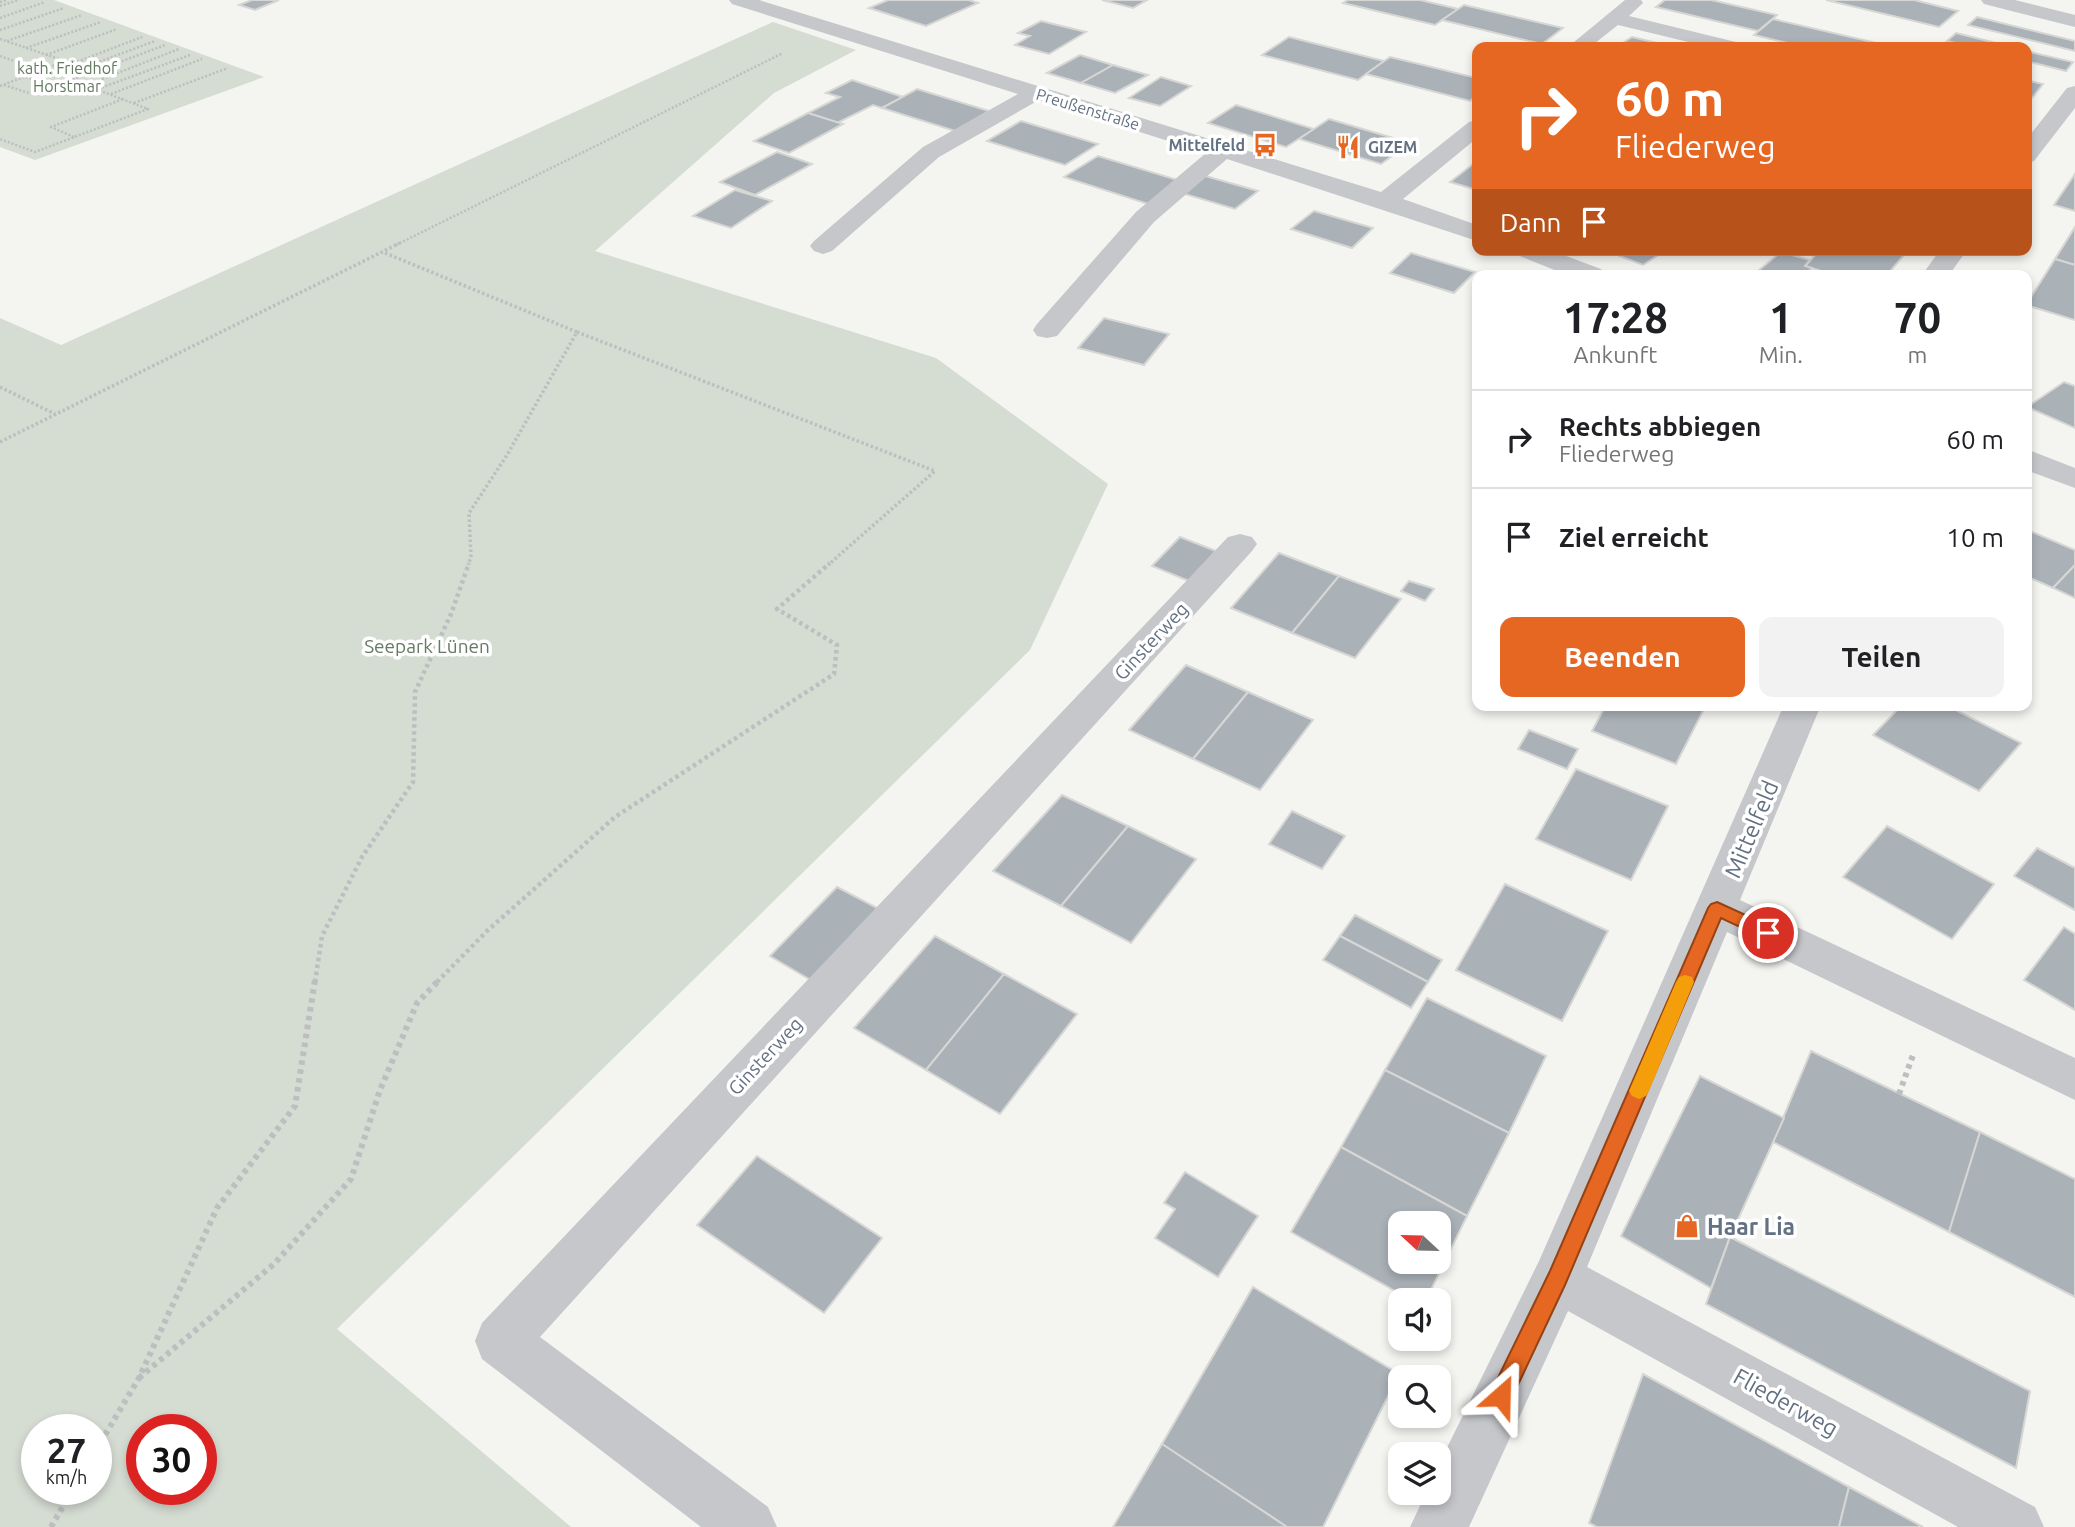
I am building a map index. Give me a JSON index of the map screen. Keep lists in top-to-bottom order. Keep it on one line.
{"streets":{"street":["Preußenstraße","Ginsterweg","Mittelfeld","Fliederweg"]},"crossings":[["Mittelfeld","Fliederweg"]],"parks":["kath. Friedhof Horstmar","Seepark Lünen"],"places":{"bus stop":["Mittelfeld"],"restaurant":["GIZEM"],"shop":["Haar Lia"]},"north":"left","page":{"turn":["60 m","Fliederweg"],"then":"Dann","eta":["17:28","Ankunft","1","Min.","70","m"],"list":[{"name":"Rechts abbiegen","note":"Fliederweg","value":"60 m"},{"name":"Ziel erreicht","value":"10 m"}],"buttons":["Beenden","Teilen"],"speed":"27 km/h","limit":"30"}}
